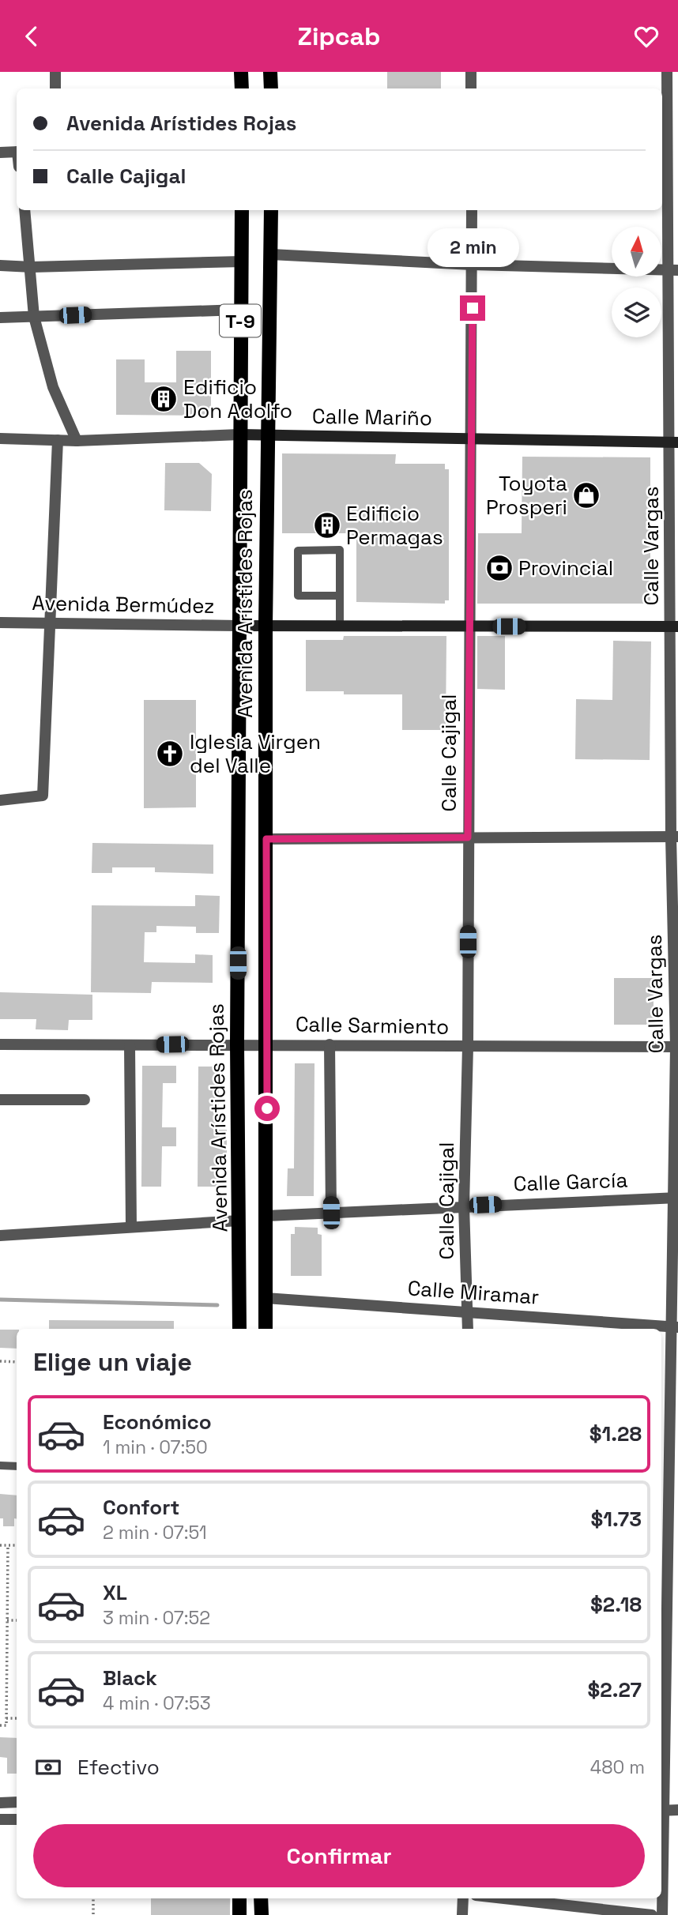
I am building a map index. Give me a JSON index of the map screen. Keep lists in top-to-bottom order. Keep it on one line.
{"streets":{"main road":["T-9","Avenida Arístides Rojas"],"street":["Calle Mariño","Calle Vargas","Avenida Bermúdez","Calle Cajigal","Calle Sarmiento","Calle García","Calle Miramar"]},"crossings":[["Calle Mariño","Calle Vargas"],["Calle Mariño","Avenida Arístides Rojas"],["Calle Mariño","Calle Cajigal"],["Calle Vargas","Avenida Bermúdez"],["Calle Vargas","Calle Sarmiento"],["Calle Vargas","Calle García"],["Calle Vargas","Calle Miramar"],["Avenida Arístides Rojas","Avenida Bermúdez"],["Avenida Arístides Rojas","Calle Sarmiento"],["Avenida Arístides Rojas","Calle García"],["Avenida Arístides Rojas","Calle Miramar"],["Avenida Bermúdez","Calle Cajigal"],["Calle Cajigal","Calle Sarmiento"],["Calle Cajigal","Calle García"],["Calle Cajigal","Calle Miramar"]],"places":{"building":["Edificio Don Adolfo","Edificio Permagas"],"shop":["Toyota Prosperi"],"bank":["Provincial"],"church":["Iglesia Virgen del Valle"]},"north":"top","page":{"header":"Zipcab","banner":["Avenida Arístides Rojas","Calle Cajigal"],"bubble":"2 min","heading":"Elige un viaje","list":[{"name":"Económico","note":"1 min · 07:50","value":"$1.28"},{"name":"Confort","note":"2 min · 07:51","value":"$1.73"},{"name":"XL","note":"3 min · 07:52","value":"$2.18"},{"name":"Black","note":"4 min · 07:53","value":"$2.27"}],"pay":["Efectivo","480 m"],"buttons":"Confirmar"}}
